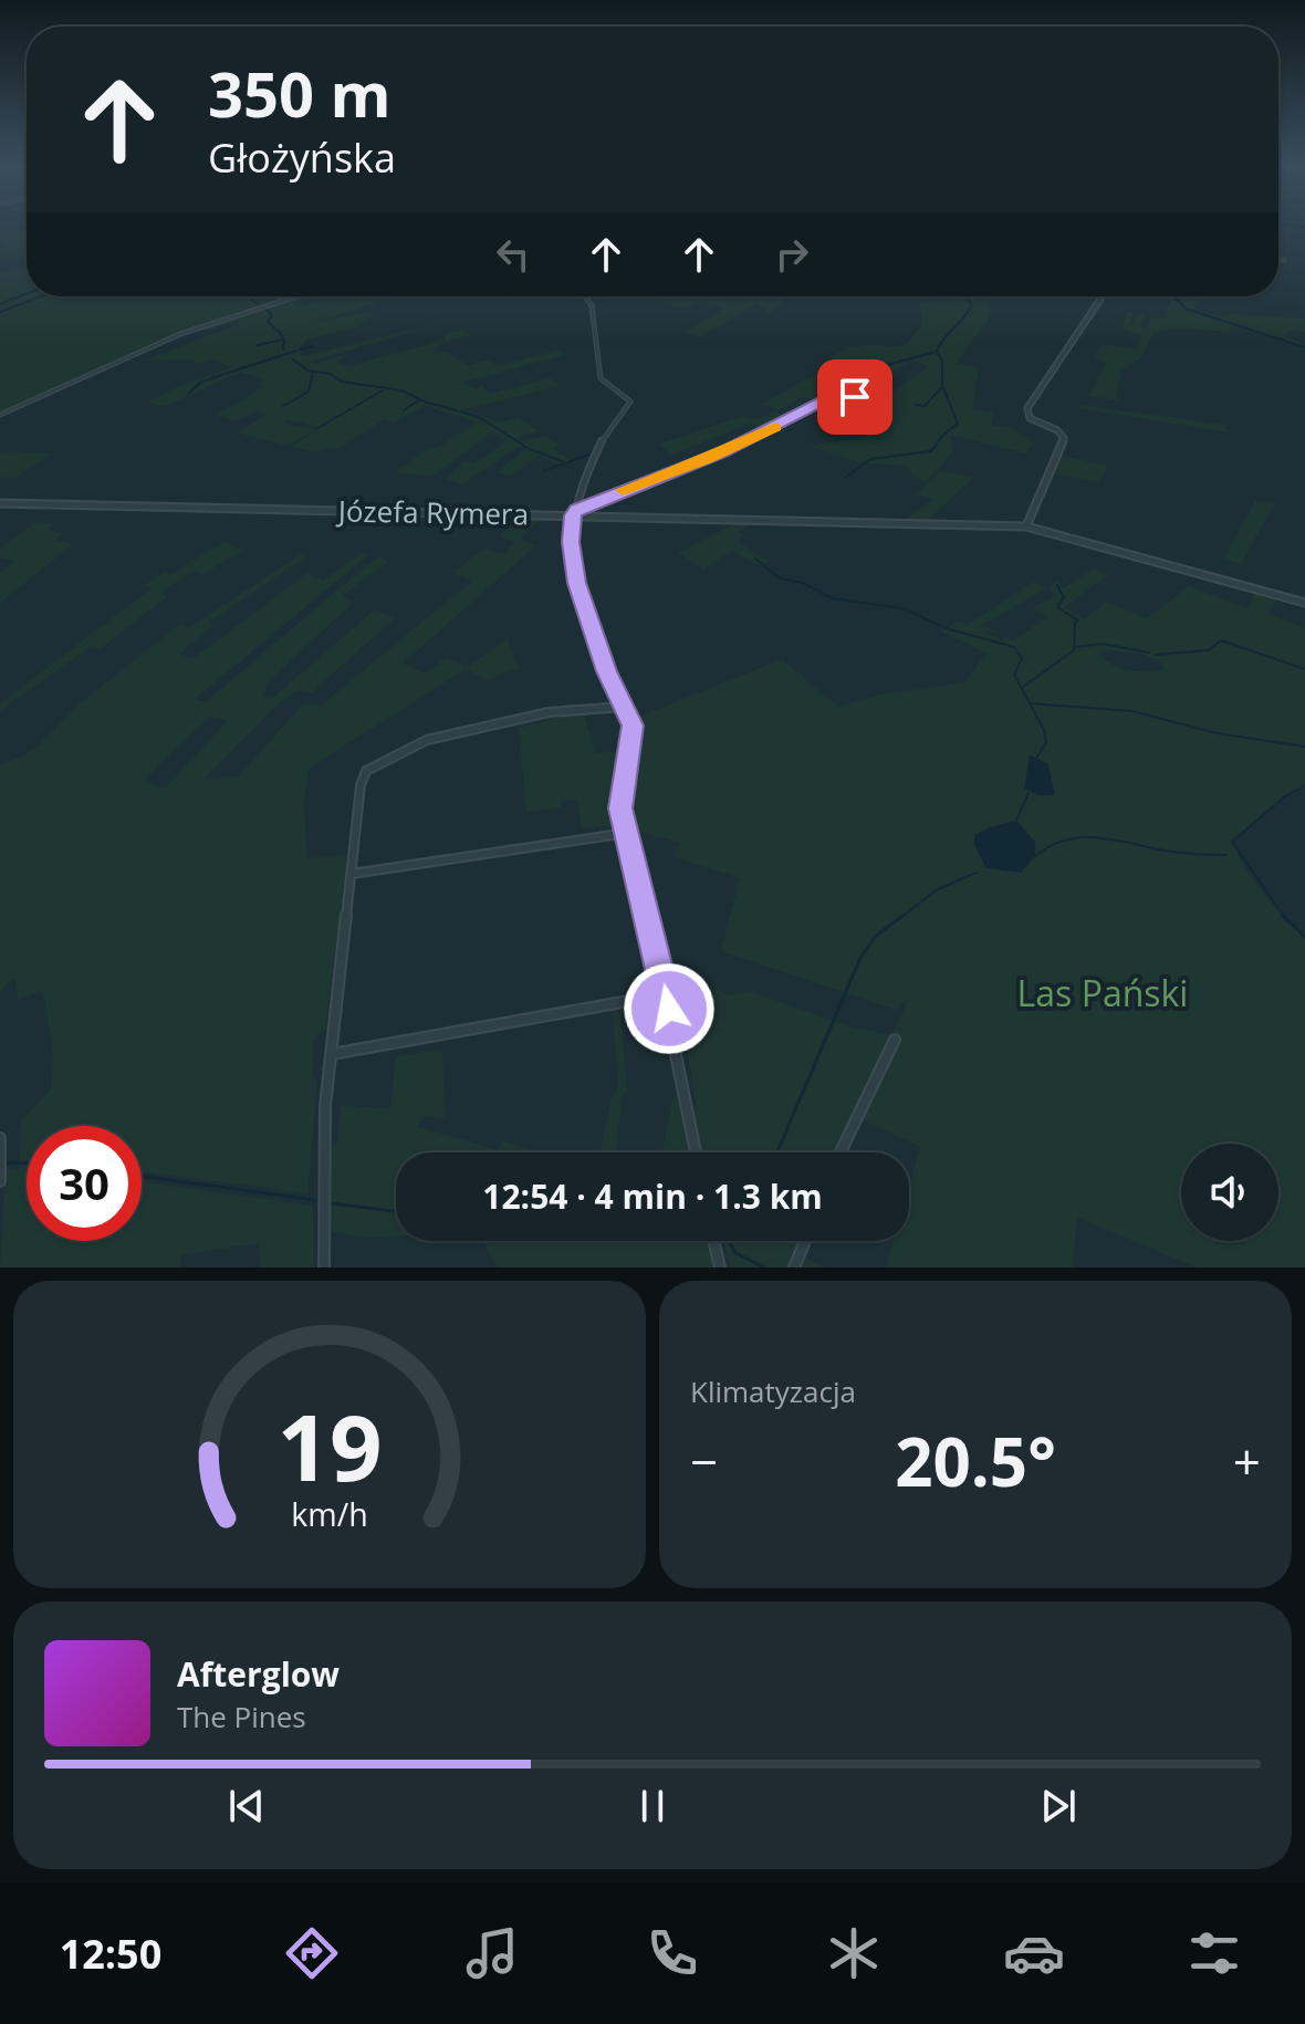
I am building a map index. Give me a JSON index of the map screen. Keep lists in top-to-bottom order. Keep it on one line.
{"streets":{"street":["Józefa Rymera"]},"parks":["Las Pański"],"page":{"turn":["350 m","Głożyńska"],"limit":"30","trip":"12:54 · 4 min · 1.3 km","tile":"Klimatyzacja","heat":["−","20.5°","+"],"song":["Afterglow","The Pines"],"tabs":"12:50","gauge":["19","km/h"]}}
